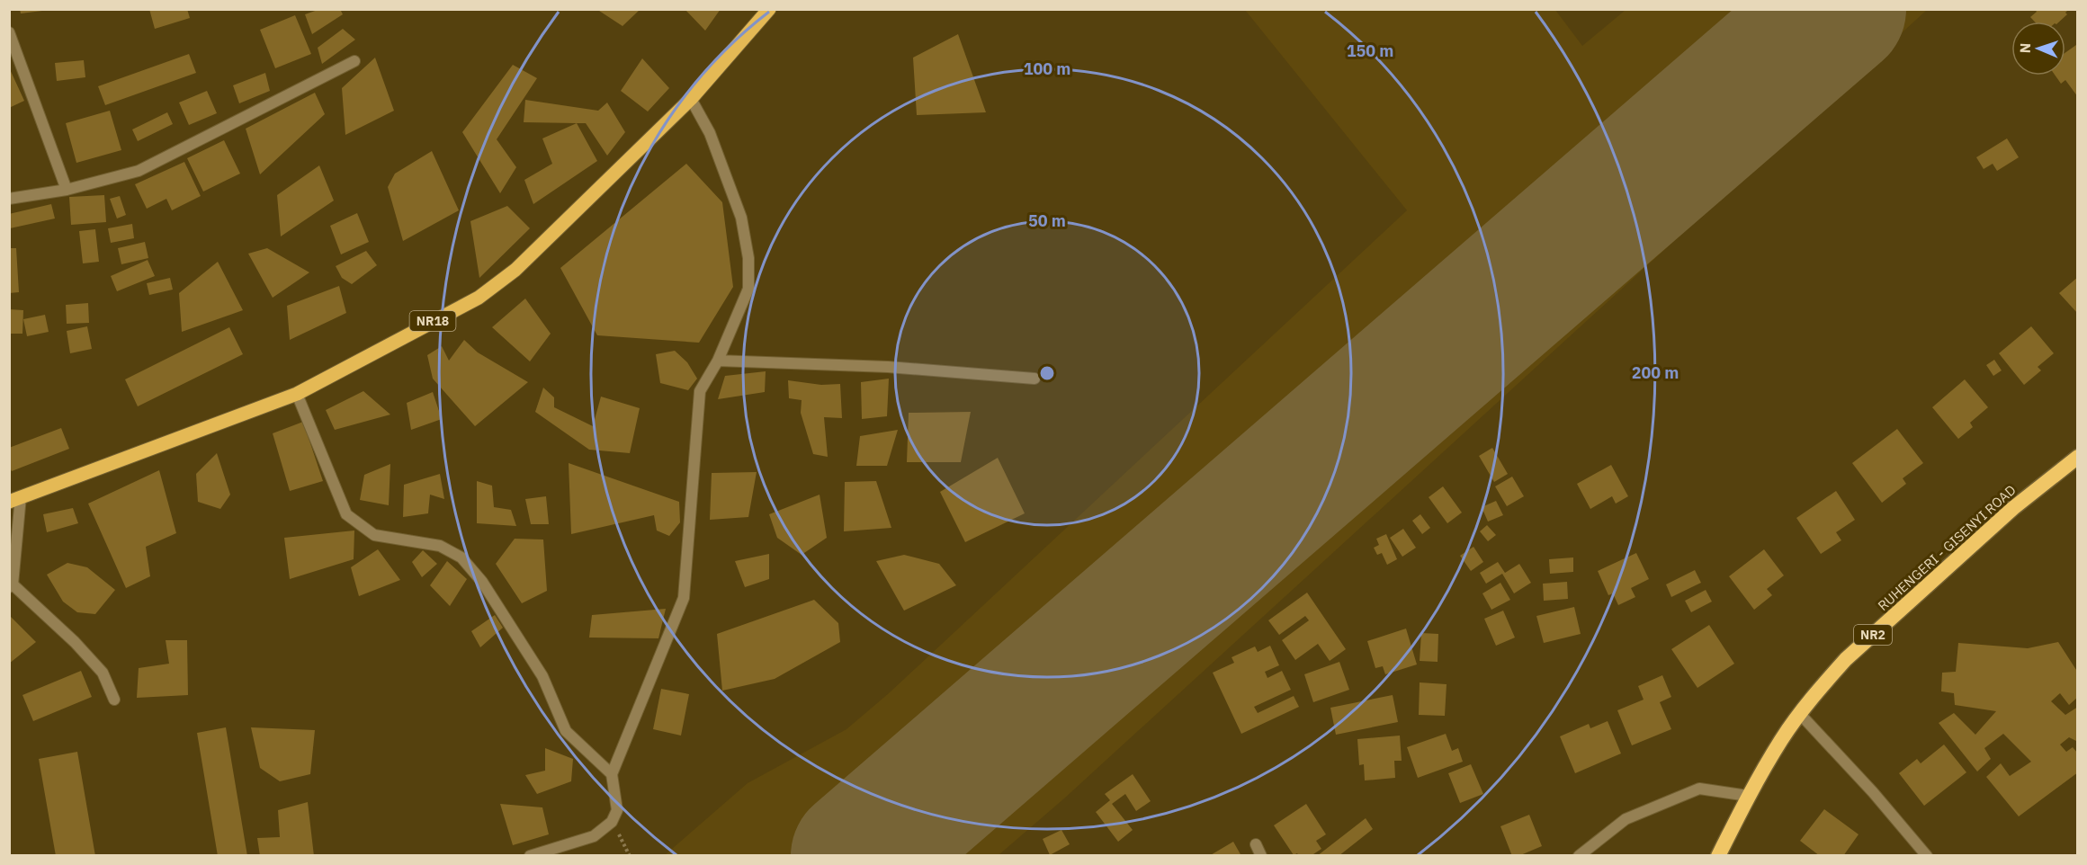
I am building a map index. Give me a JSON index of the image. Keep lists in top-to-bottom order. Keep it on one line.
{"streets":{"highway":["RUHENGERI - GISENYI ROAD","NR2"],"main road":["NR18"]},"north":"left","rings":["150 m","100 m","50 m","200 m"]}
